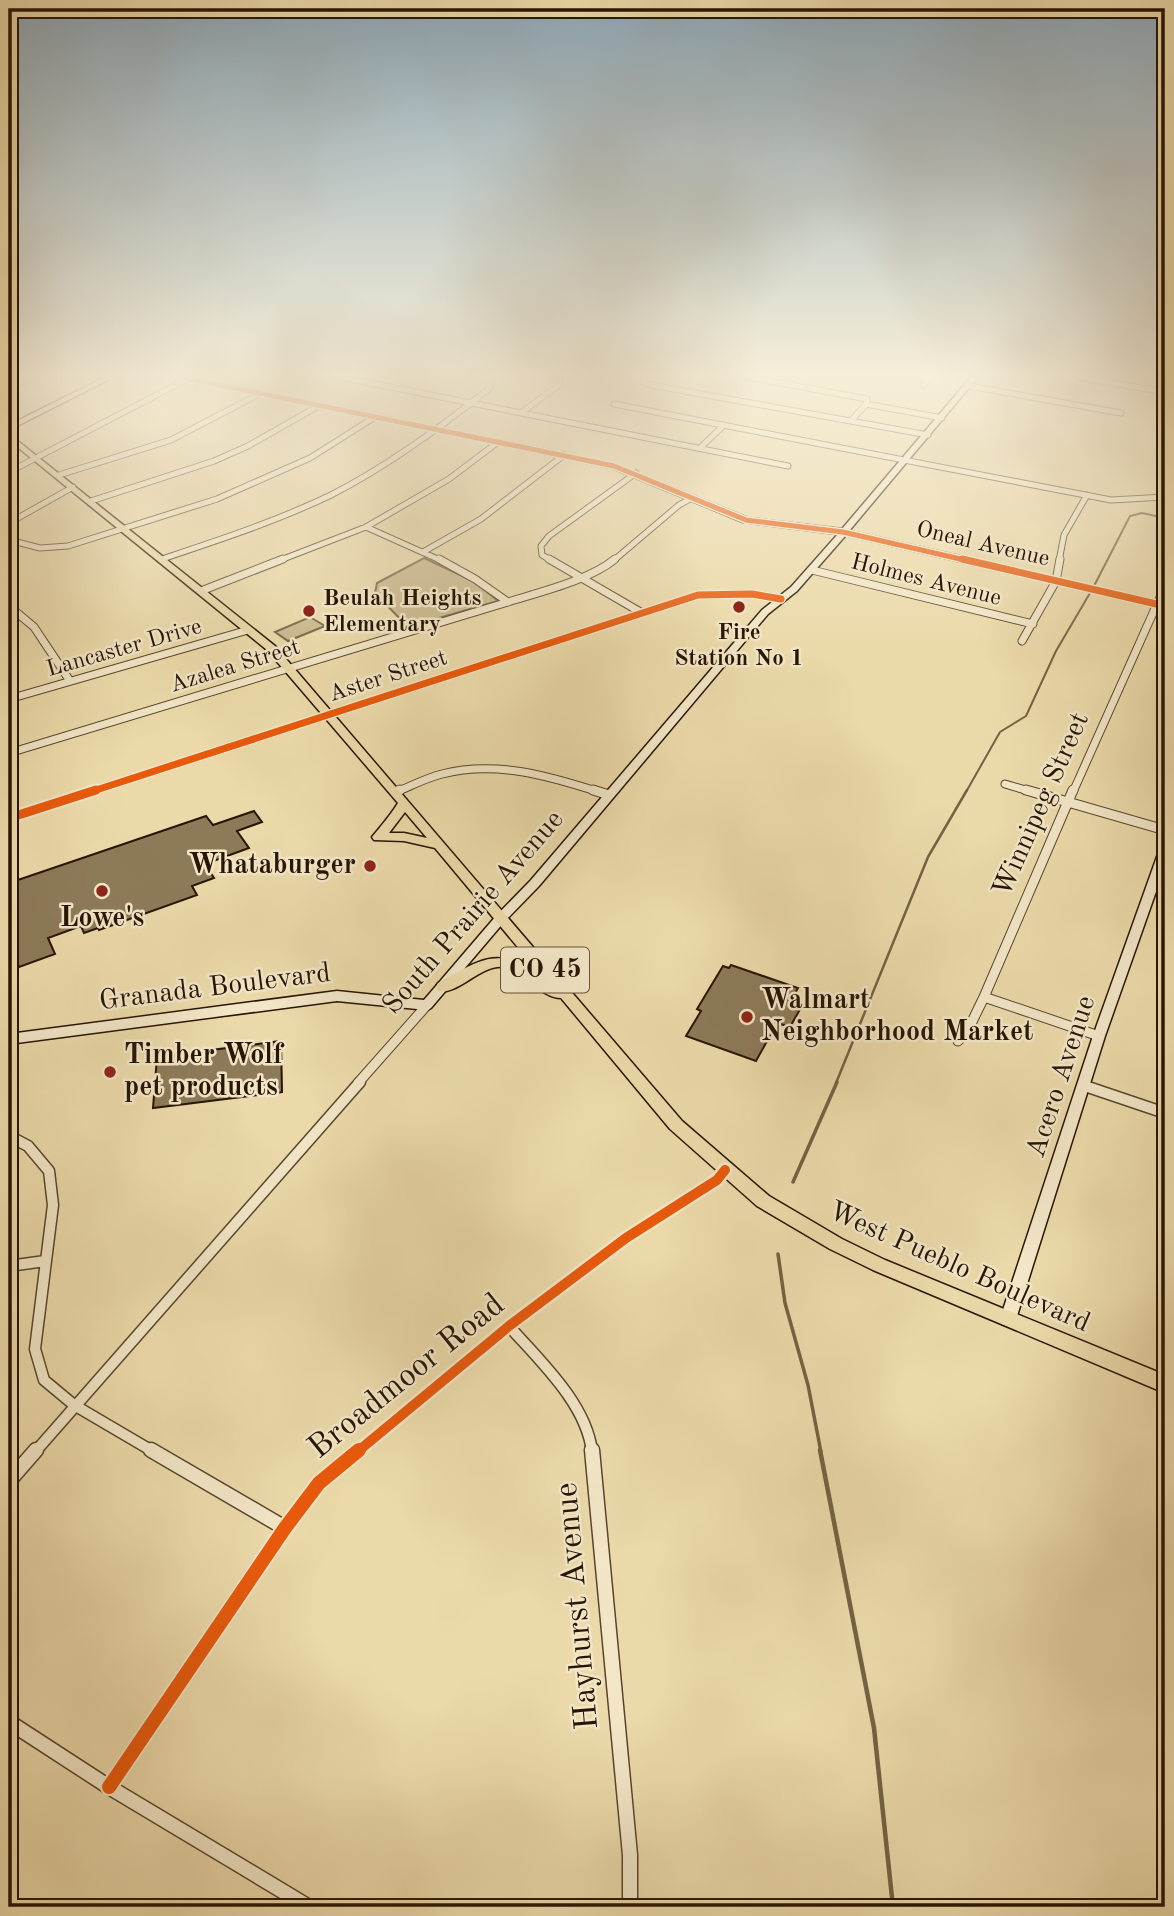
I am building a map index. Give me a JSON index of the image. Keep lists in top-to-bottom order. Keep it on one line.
{"streets":{"main road":["CO 45","West Pueblo Boulevard"],"street":["Oneal Avenue","Holmes Avenue","Lancaster Drive","Azalea Street","Aster Street","Winnipeg Street","South Prairie Avenue","Granada Boulevard","Acero Avenue","Broadmoor Road","Hayhurst Avenue"]},"crossings":[["Oneal Avenue","Azalea Street"],["Oneal Avenue","Winnipeg Street"],["Oneal Avenue","South Prairie Avenue"],["Holmes Avenue","South Prairie Avenue"],["Lancaster Drive","West Pueblo Boulevard"],["Azalea Street","West Pueblo Boulevard"],["Aster Street","South Prairie Avenue"],["Aster Street","West Pueblo Boulevard"],["South Prairie Avenue","Granada Boulevard"],["South Prairie Avenue","West Pueblo Boulevard"],["Acero Avenue","West Pueblo Boulevard"],["West Pueblo Boulevard","Broadmoor Road"],["Broadmoor Road","Hayhurst Avenue"]],"places":["Fire Station No 1","Beulah Heights Elementary","Whataburger","Lowe's","Walmart Neighborhood Market","Timber Wolf pet products"]}
